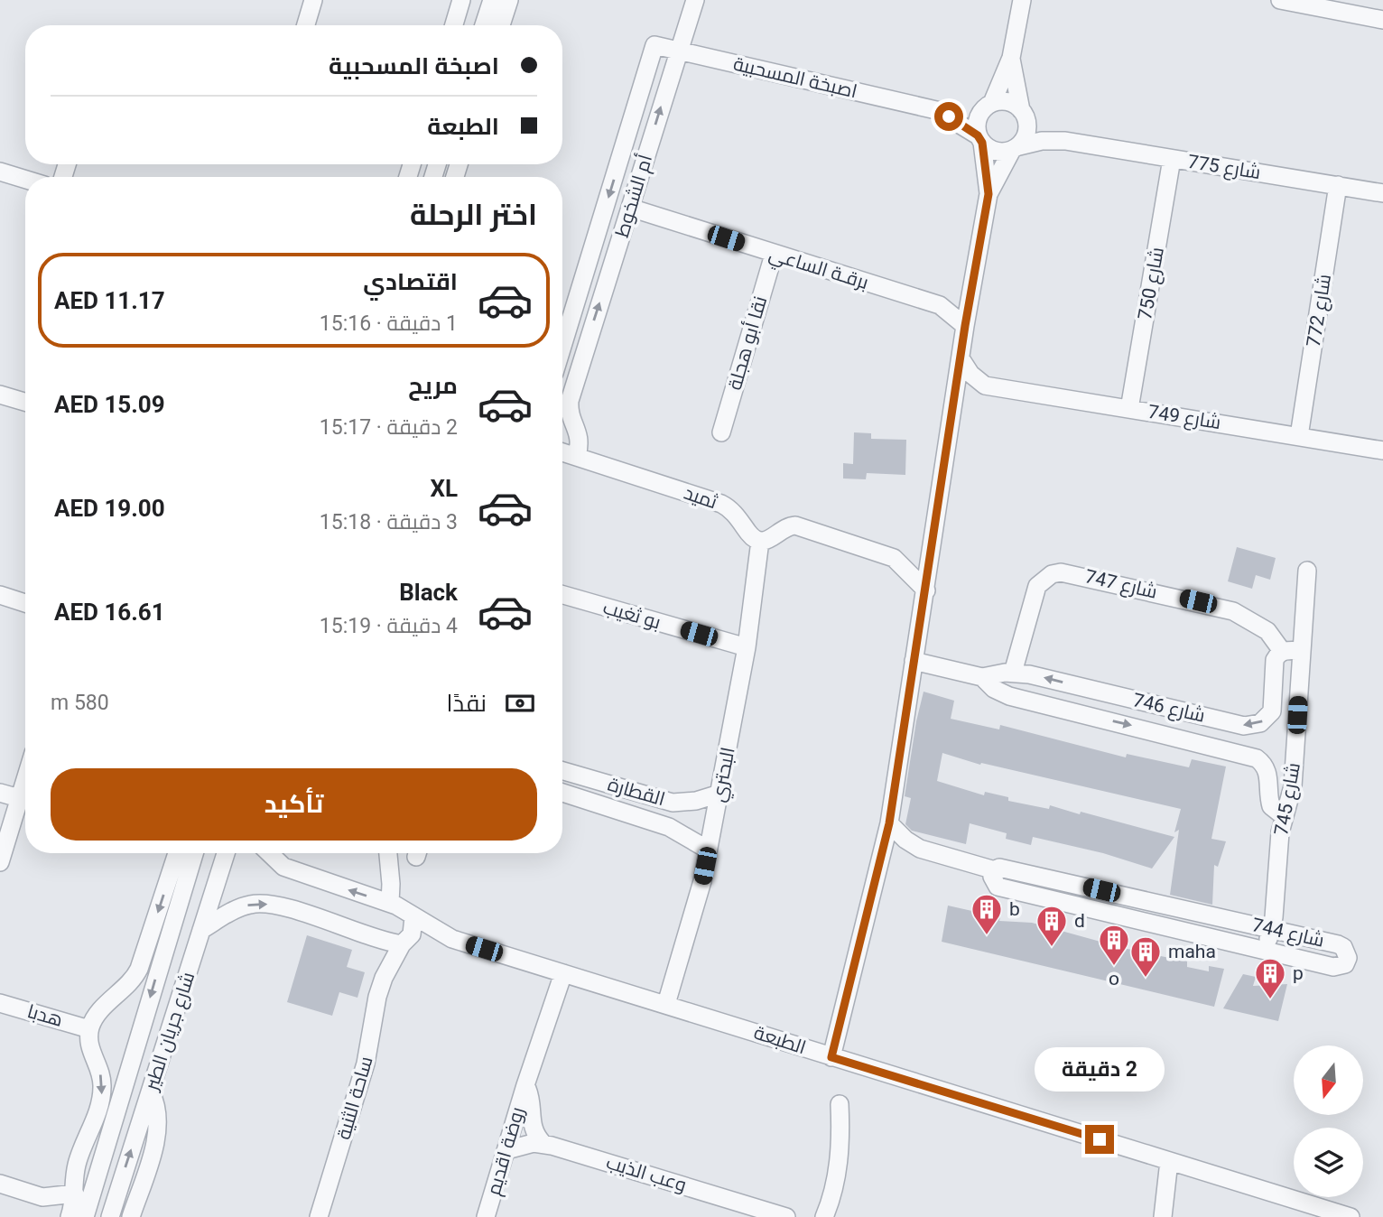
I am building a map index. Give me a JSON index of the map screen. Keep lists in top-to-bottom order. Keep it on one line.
{"streets":{"street":["اصبخة المسحبية","شارع 775","أم الشخوط","برقـة الساعي","شارع 750","شارع 772","نقا أبو هجلة","شارع 749","ثميد","شارع 747","بو ثغيب","شارع 746","البحتري","القطارة","شارع 745","شارع 744","هدبا","شارع جريان الطير","الطبعة","ساحة الثنية","روضة اقديم","وعب الذيب"]},"crossings":[["اصبخة المسحبية","شارع 775"],["اصبخة المسحبية","أم الشخوط"],["شارع 775","شارع 750"],["شارع 775","شارع 772"],["أم الشخوط","برقـة الساعي"],["أم الشخوط","ثميد"],["برقـة الساعي","نقا أبو هجلة"],["شارع 750","شارع 749"],["شارع 772","شارع 749"],["ثميد","البحتري"],["شارع 747","شارع 746"],["بو ثغيب","البحتري"],["شارع 746","شارع 745"],["البحتري","القطارة"],["البحتري","الطبعة"],["شارع 745","شارع 744"],["الطبعة","ساحة الثنية"],["الطبعة","روضة اقديم"],["روضة اقديم","وعب الذيب"]],"places":{"building":["b","d","o","maha","p"]},"north":"bottom","page":{"banner":["اصبخة المسحبية","الطبعة"],"heading":"اختر الرحلة","list":[{"name":"اقتصادي","note":"1 دقيقة · 15:16","value":"AED 11.17"},{"name":"مريح","note":"2 دقيقة · 15:17","value":"AED 15.09"},{"name":"XL","note":"3 دقيقة · 15:18","value":"AED 19.00"},{"name":"Black","note":"4 دقيقة · 15:19","value":"AED 16.61"}],"pay":["نقدًا","580 m"],"buttons":"تأكيد","bubble":"2 دقيقة"}}
